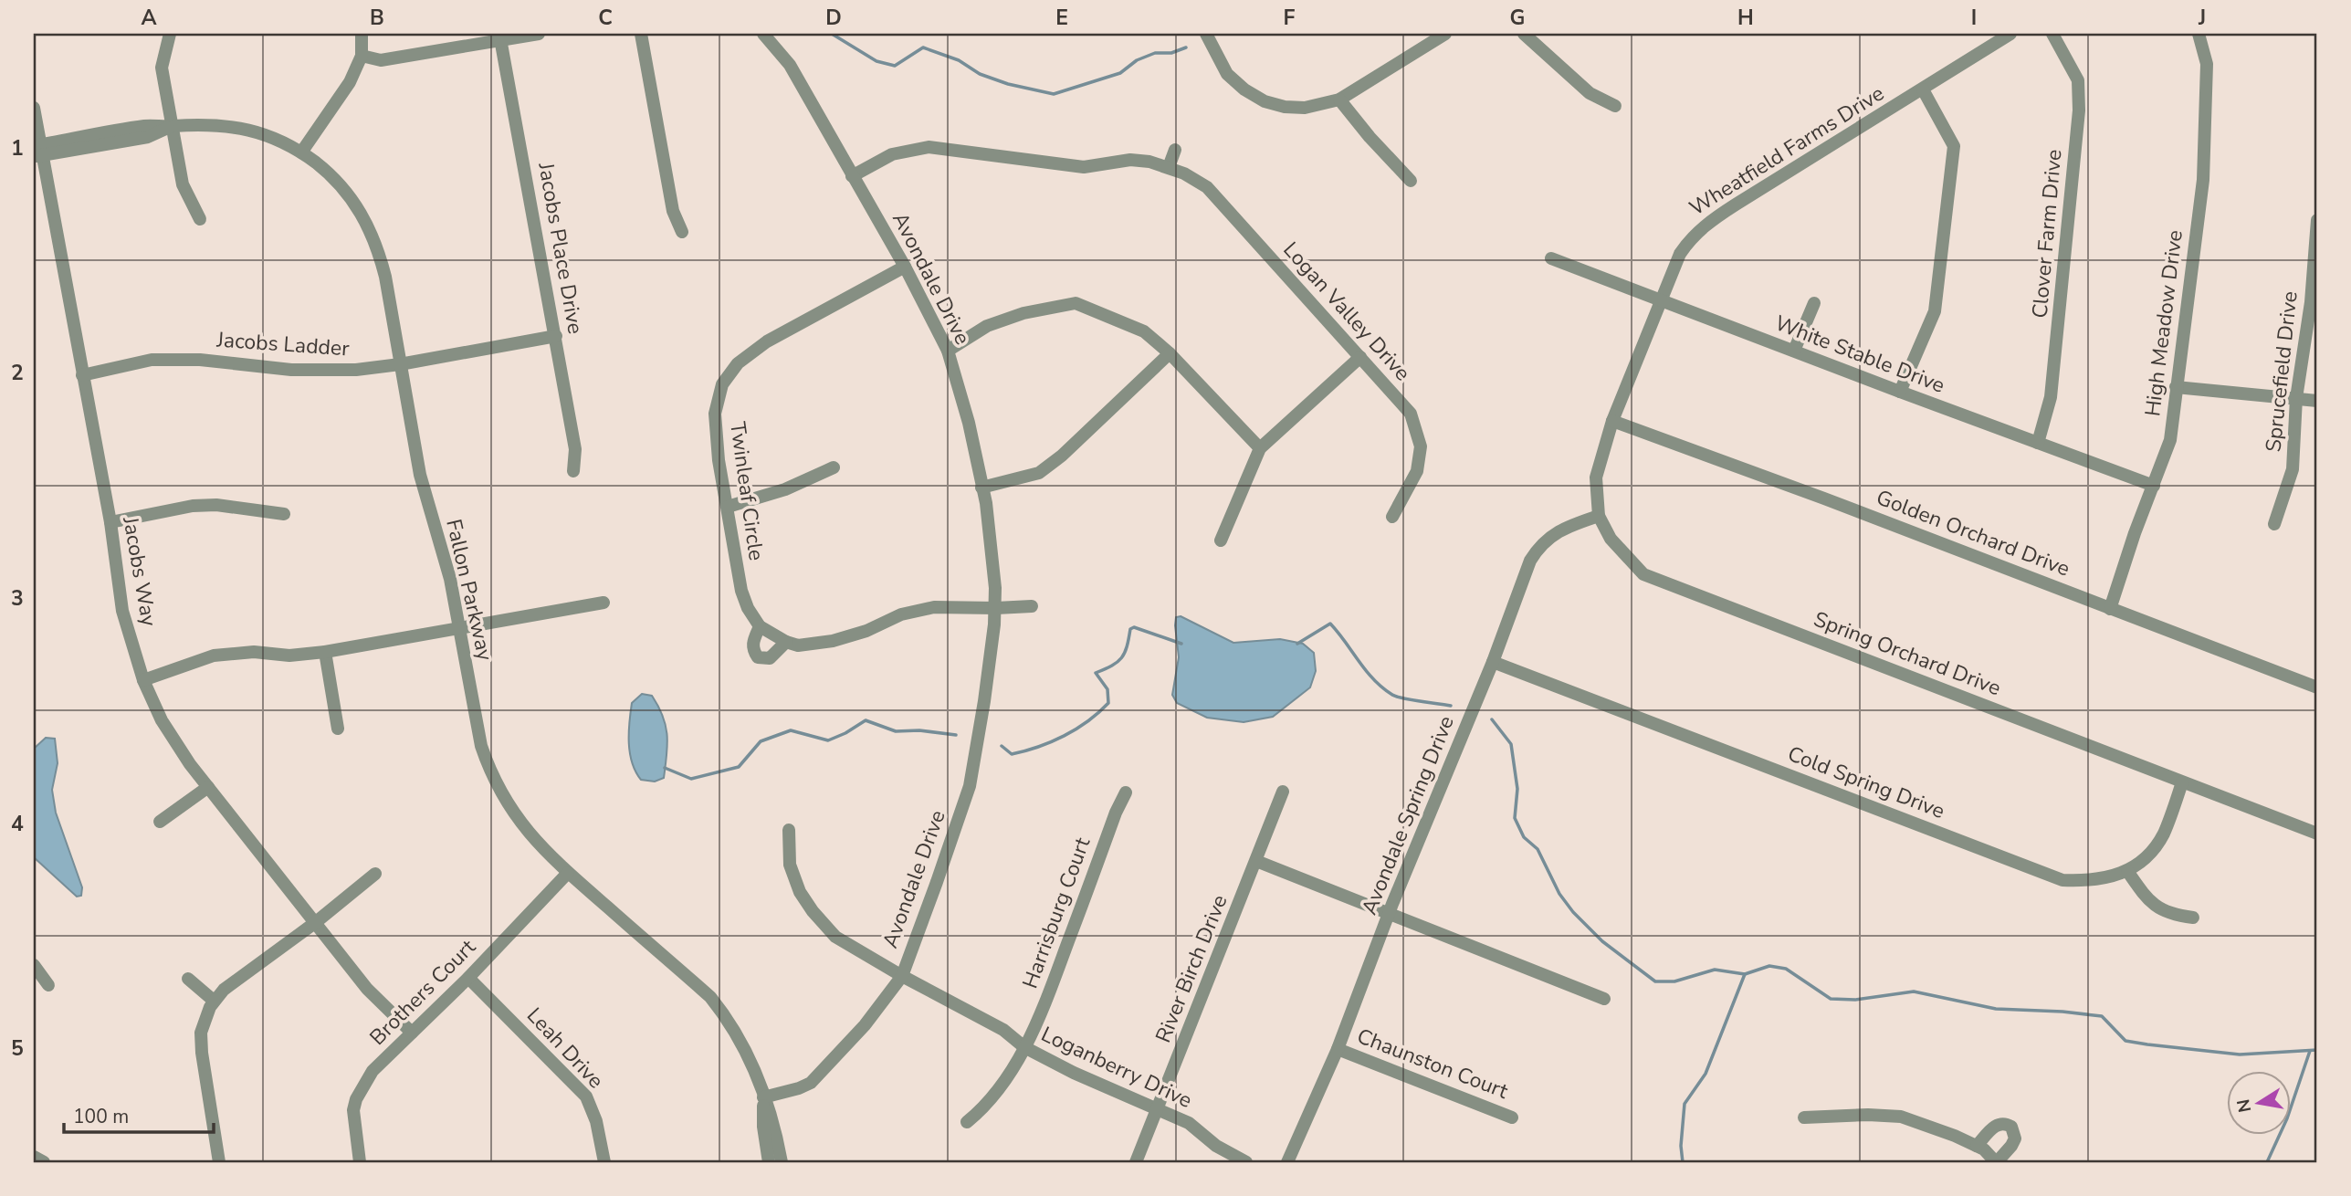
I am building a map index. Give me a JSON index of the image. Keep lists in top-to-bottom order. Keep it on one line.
{"streets":{"street":["Wheatfield Farms Drive","Clover Farm Drive","Jacobs Place Drive","Avondale Drive","Logan Valley Drive","High Meadow Drive","Jacobs Ladder","White Stable Drive","Sprucefield Drive","Twinleaf Circle","Golden Orchard Drive","Jacobs Way","Fallon Parkway","Spring Orchard Drive","Cold Spring Drive","Avondale Spring Drive","Harrisburg Court","River Birch Drive","Brothers Court","Leah Drive","Chaunston Court","Loganberry Drive"]},"crossings":[["Wheatfield Farms Drive","White Stable Drive"],["Wheatfield Farms Drive","Golden Orchard Drive"],["Wheatfield Farms Drive","Spring Orchard Drive"],["Clover Farm Drive","White Stable Drive"],["Jacobs Place Drive","Jacobs Ladder"],["Avondale Drive","Logan Valley Drive"],["Avondale Drive","Twinleaf Circle"],["Avondale Drive","Fallon Parkway"],["Avondale Drive","Loganberry Drive"],["High Meadow Drive","White Stable Drive"],["High Meadow Drive","Golden Orchard Drive"],["Jacobs Ladder","Jacobs Way"],["Jacobs Ladder","Fallon Parkway"],["Golden Orchard Drive","Spring Orchard Drive"],["Jacobs Way","Fallon Parkway"],["Jacobs Way","Brothers Court"],["Fallon Parkway","Brothers Court"],["Spring Orchard Drive","Cold Spring Drive"],["Spring Orchard Drive","Avondale Spring Drive"],["Cold Spring Drive","Avondale Spring Drive"],["Avondale Spring Drive","Chaunston Court"],["Harrisburg Court","Loganberry Drive"],["River Birch Drive","Loganberry Drive"],["Brothers Court","Leah Drive"]],"scale_bar":"100 m","north":"left","grid":{"columns":["A","B","C","D","E","F","G","H","I","J"],"rows":["1","2","3","4","5"]}}
